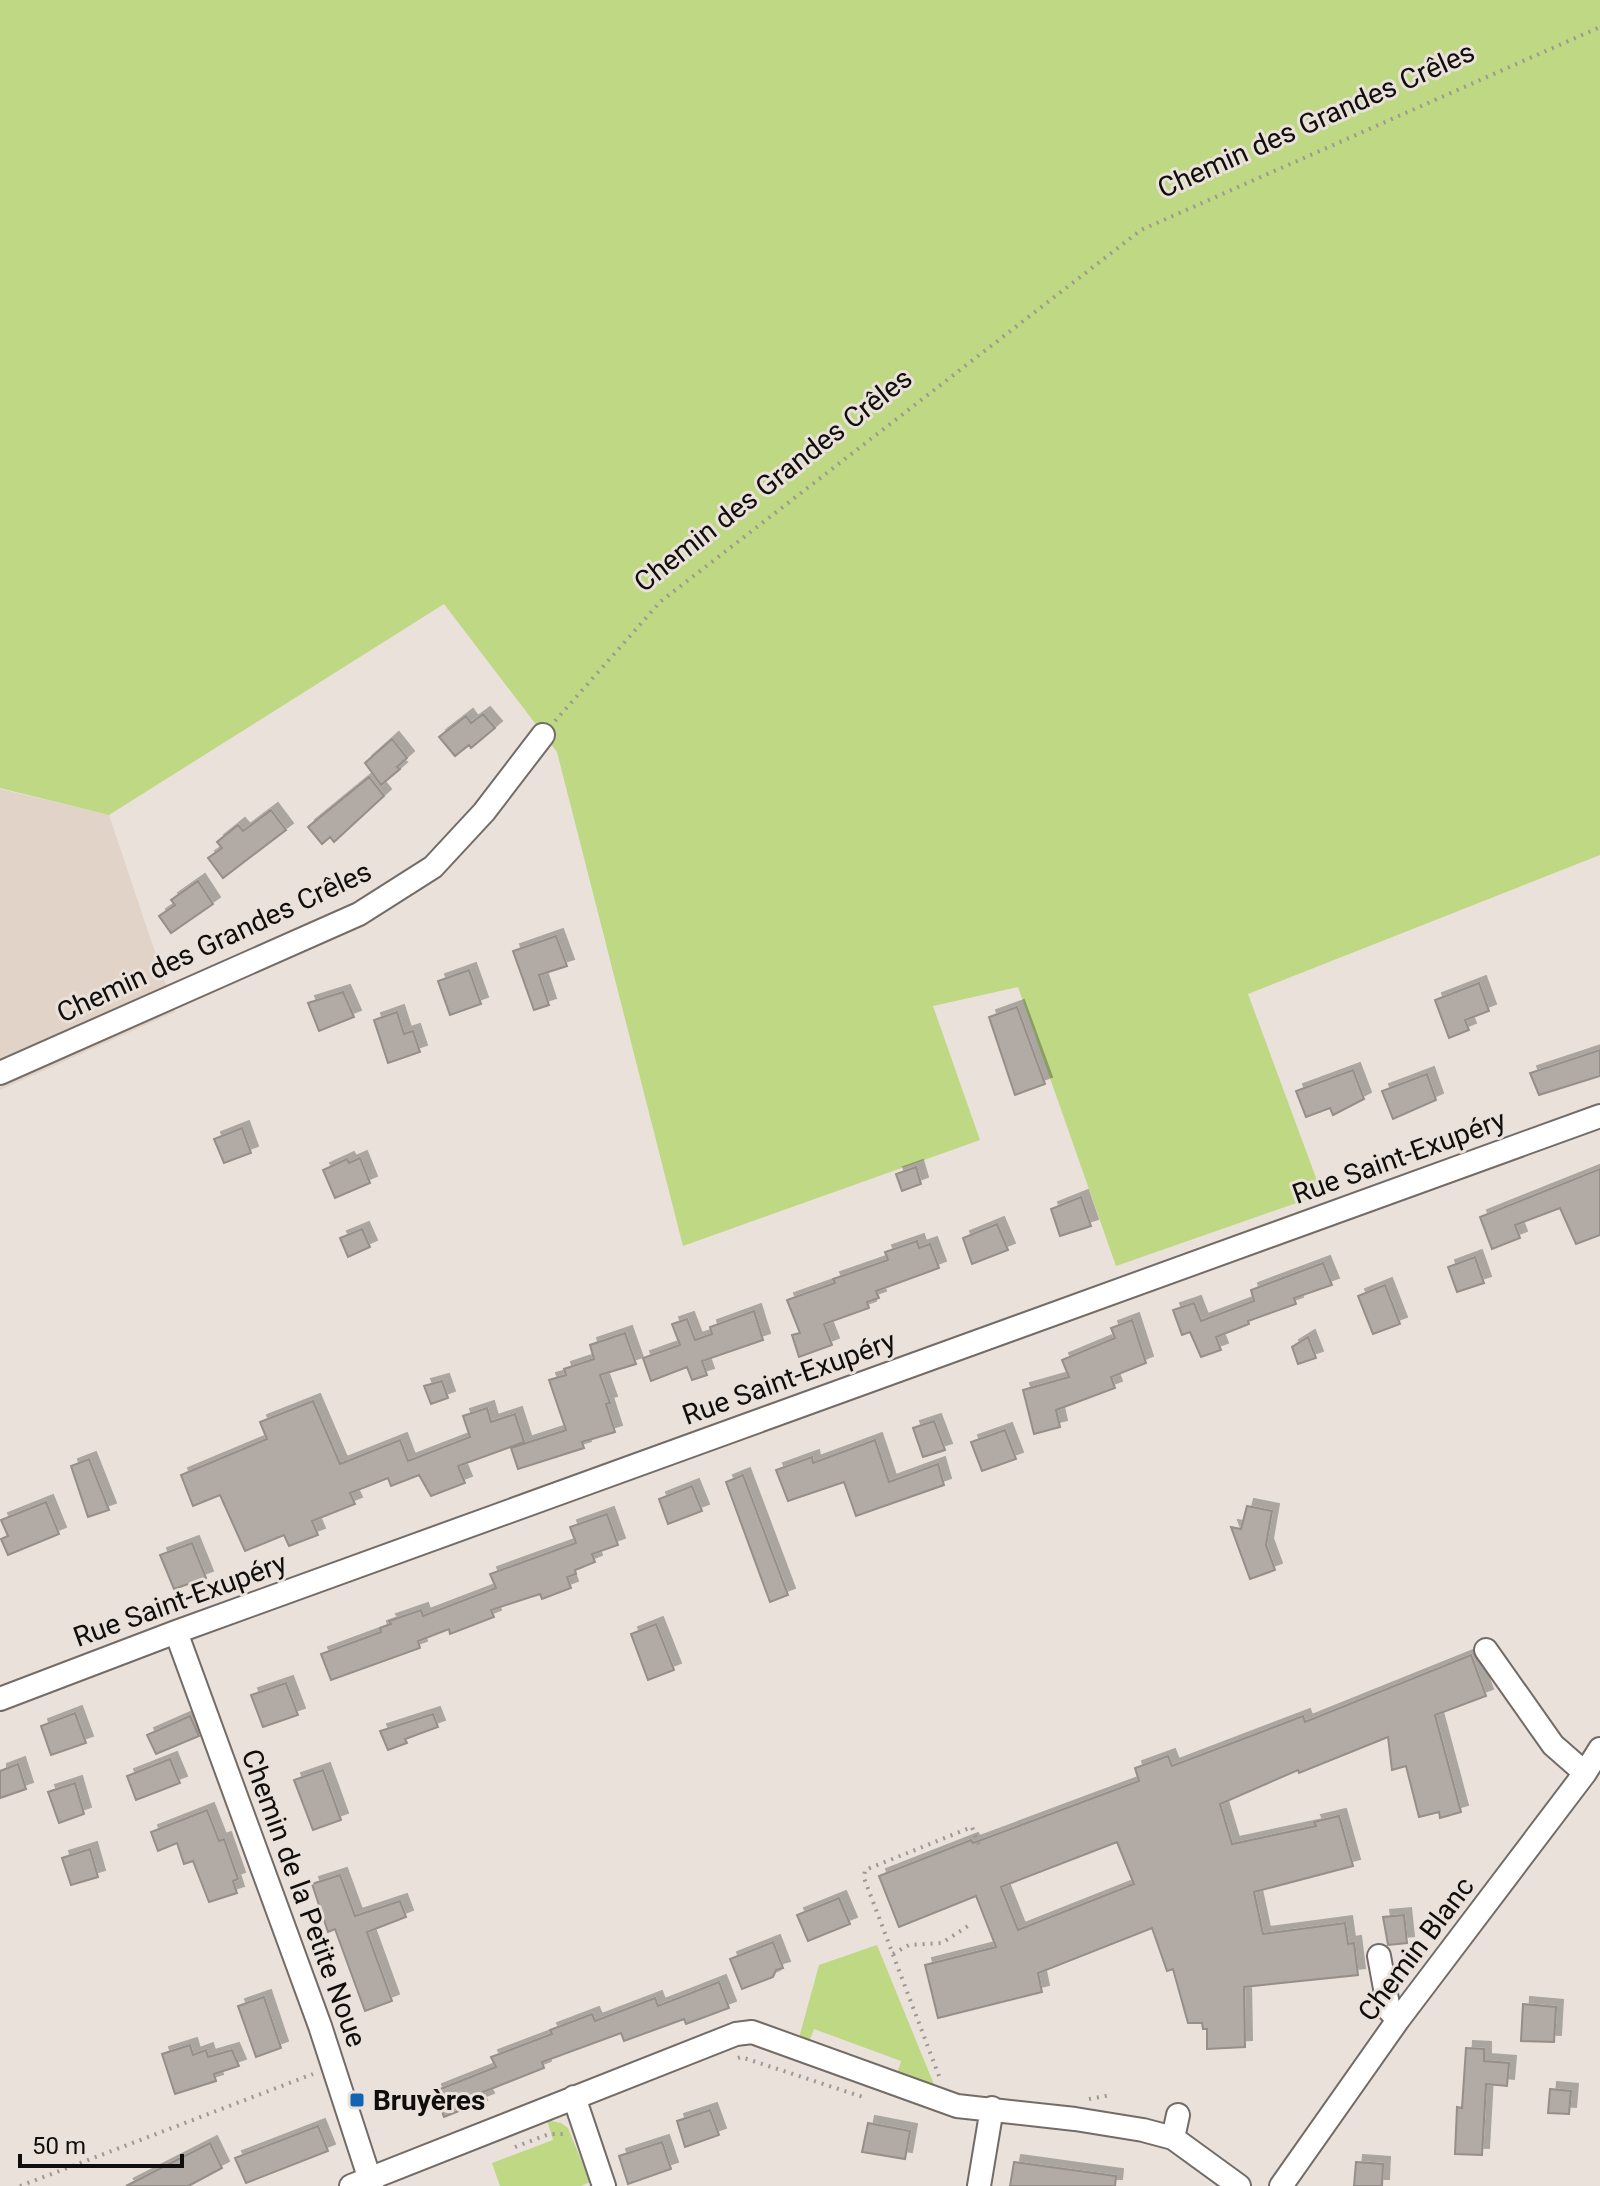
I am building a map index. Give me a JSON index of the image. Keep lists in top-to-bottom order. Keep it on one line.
{"streets":{"street":["Chemin des Grandes Crêles","Rue Saint-Exupéry","Chemin de la Petite Noue","Chemin Blanc"]},"crossings":[["Rue Saint-Exupéry","Chemin de la Petite Noue"]],"places":{"transit":["Bruyères"]},"scale_bar":"50 m"}
